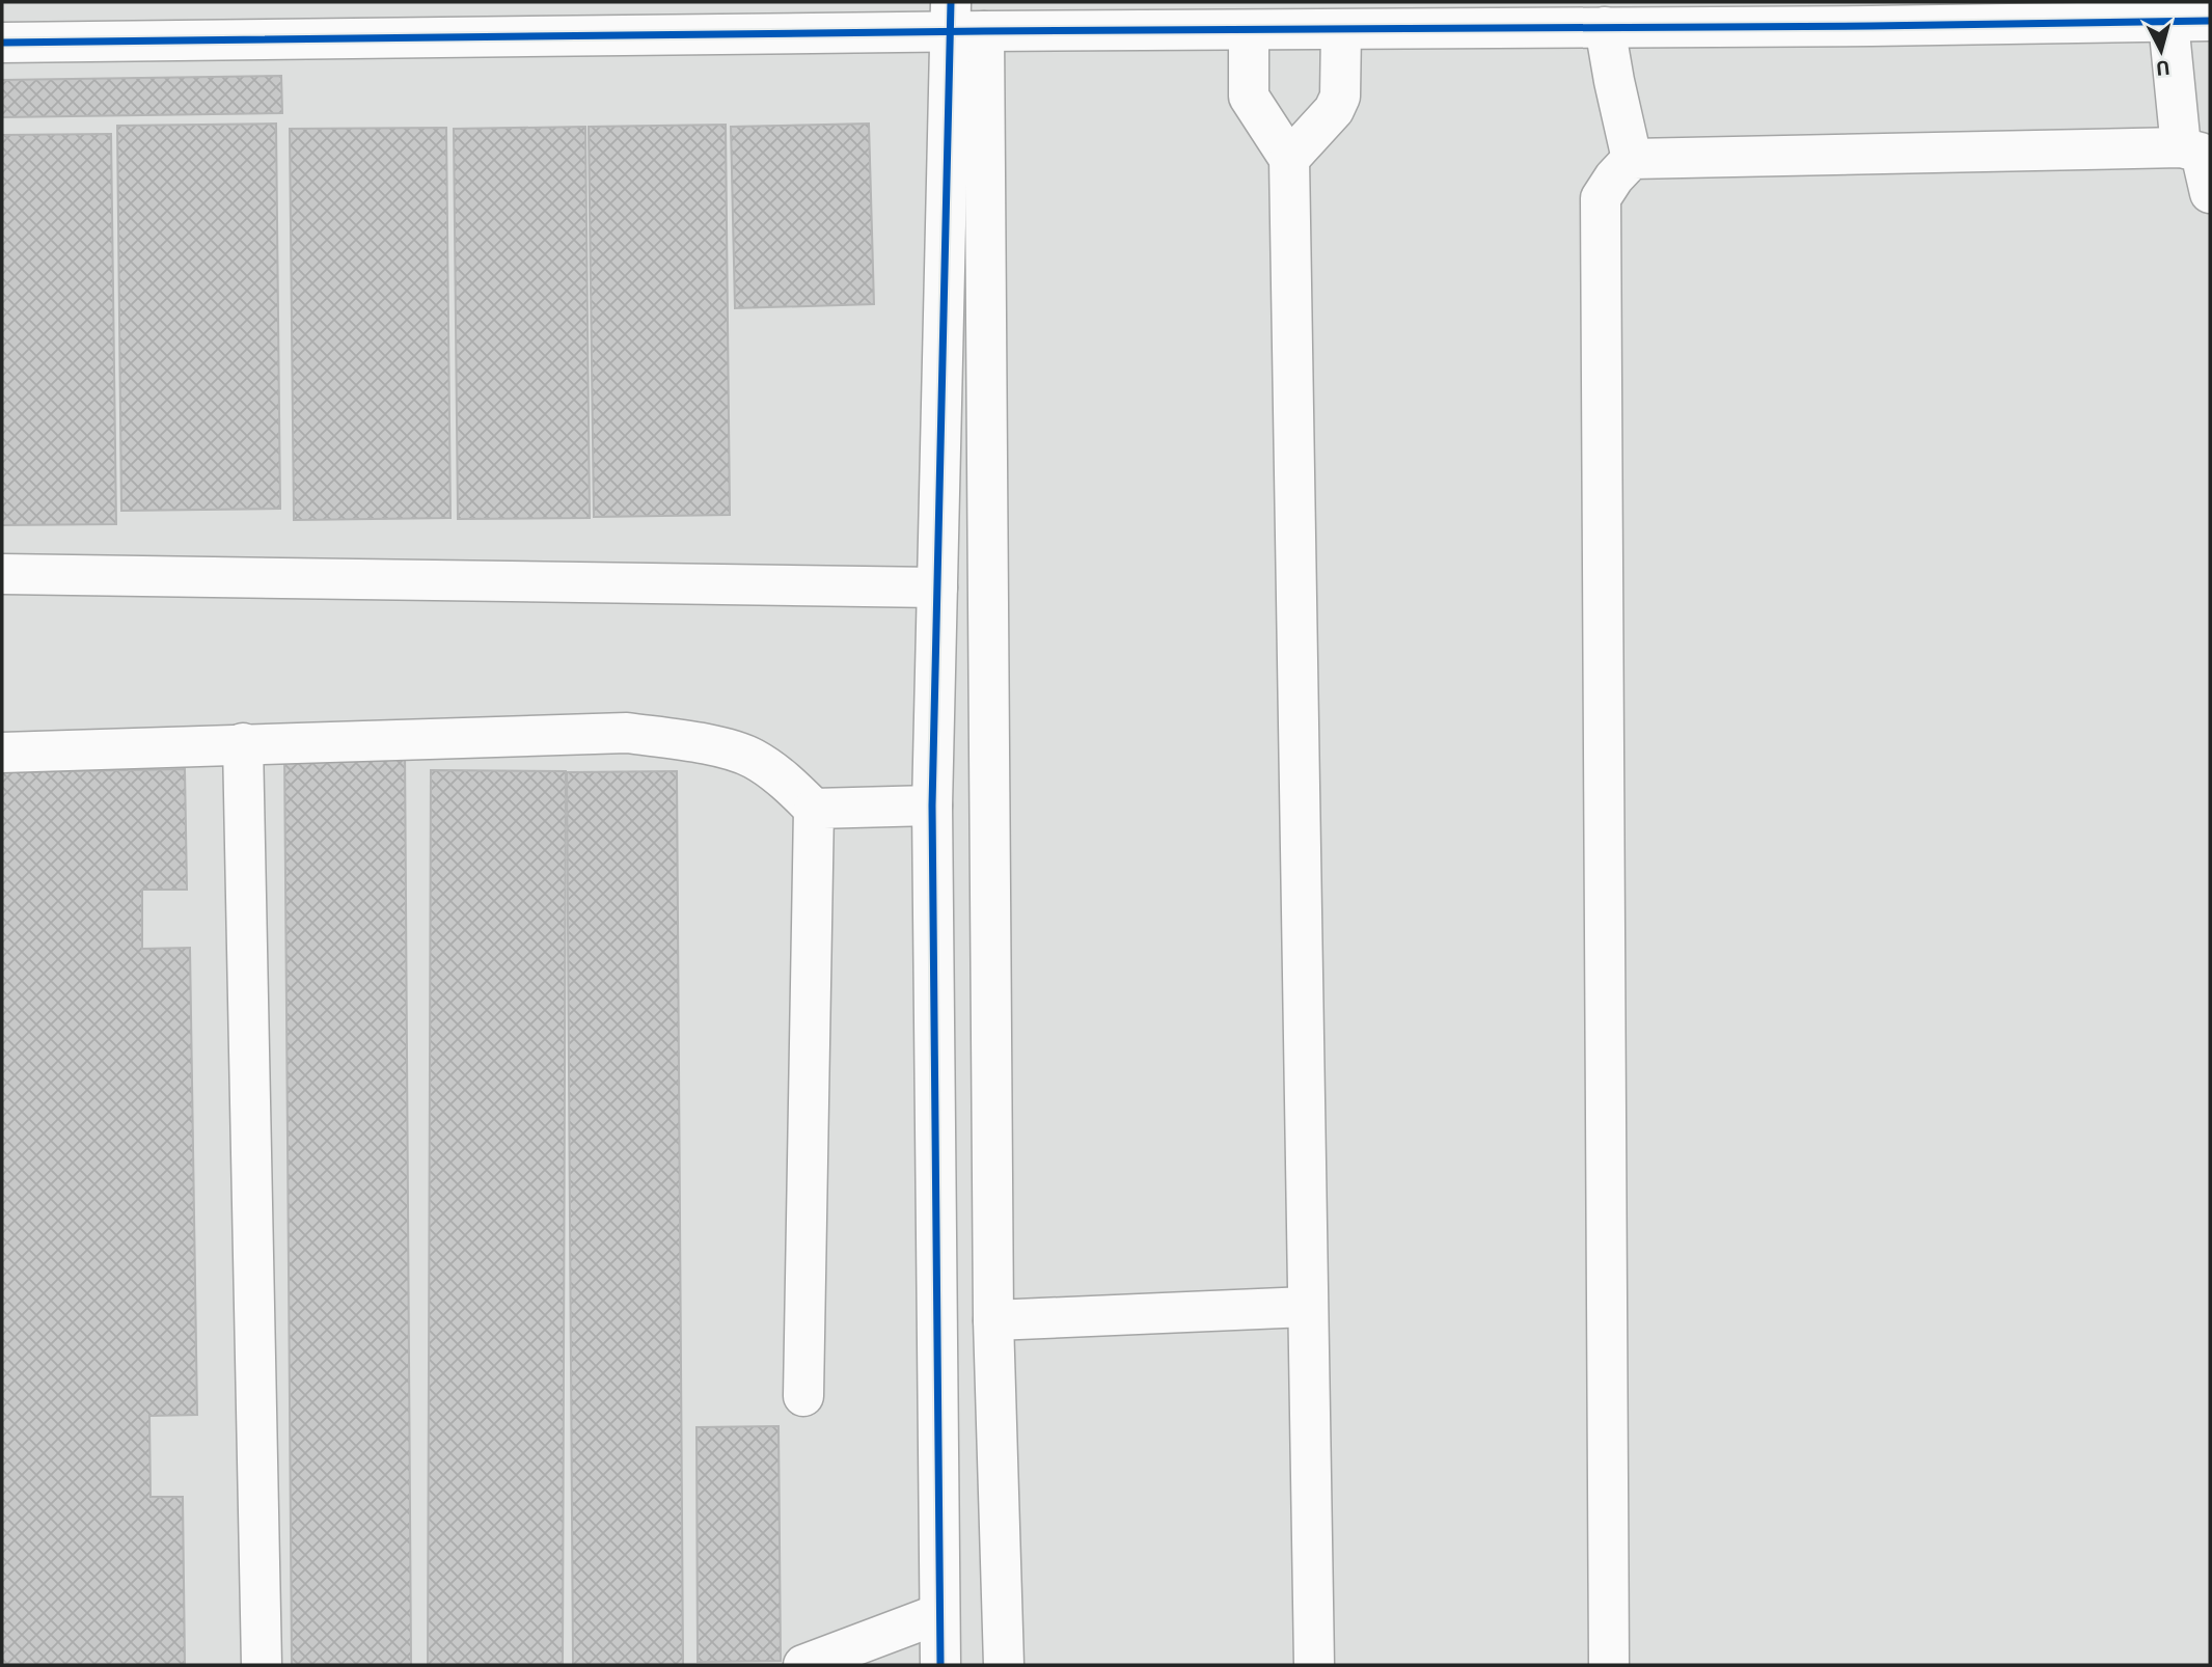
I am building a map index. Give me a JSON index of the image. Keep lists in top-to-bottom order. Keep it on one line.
{"north":"bottom"}
